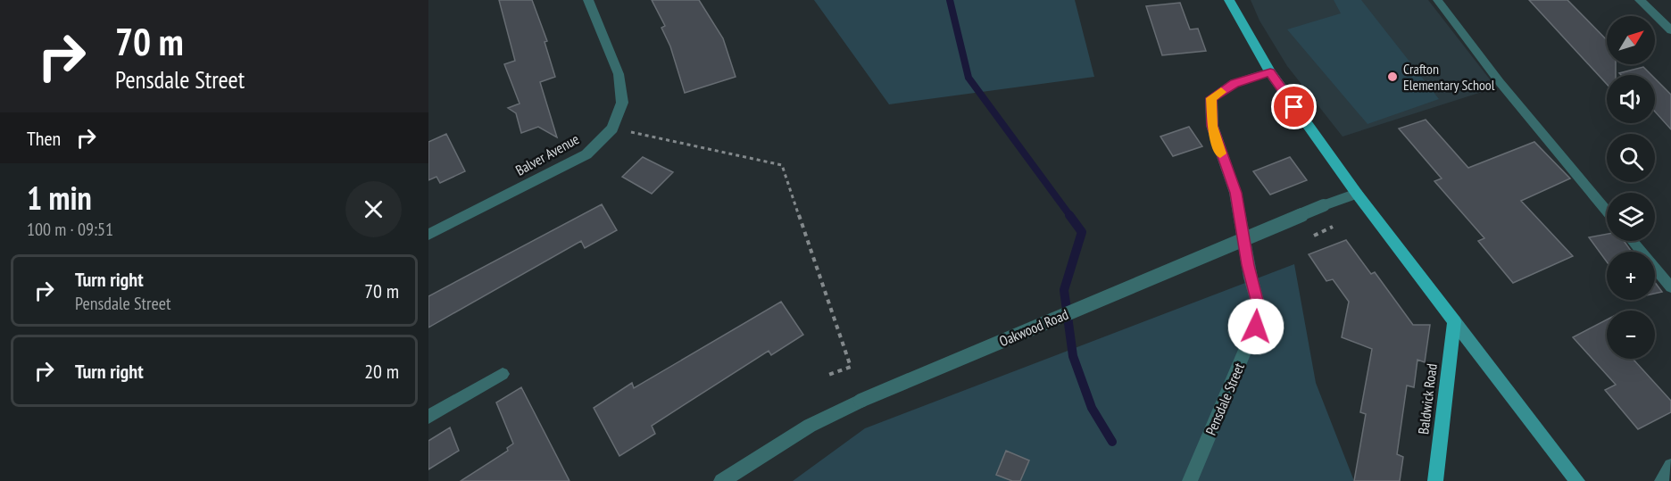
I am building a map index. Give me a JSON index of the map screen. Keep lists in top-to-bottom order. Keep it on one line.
{"streets":{"main road":["Baldwick Road"],"street":["Balver Avenue","Oakwood Road","Pensdale Street"]},"places":["Crafton Elementary School"],"north":"top right","page":{"turn":["70 m","Pensdale Street"],"map_buttons":["+","−"],"then":"Then","heading":["1 min","100 m · 09:51"],"list":[{"name":"Turn right","note":"Pensdale Street","value":"70 m"},{"name":"Turn right","value":"20 m"}]}}
